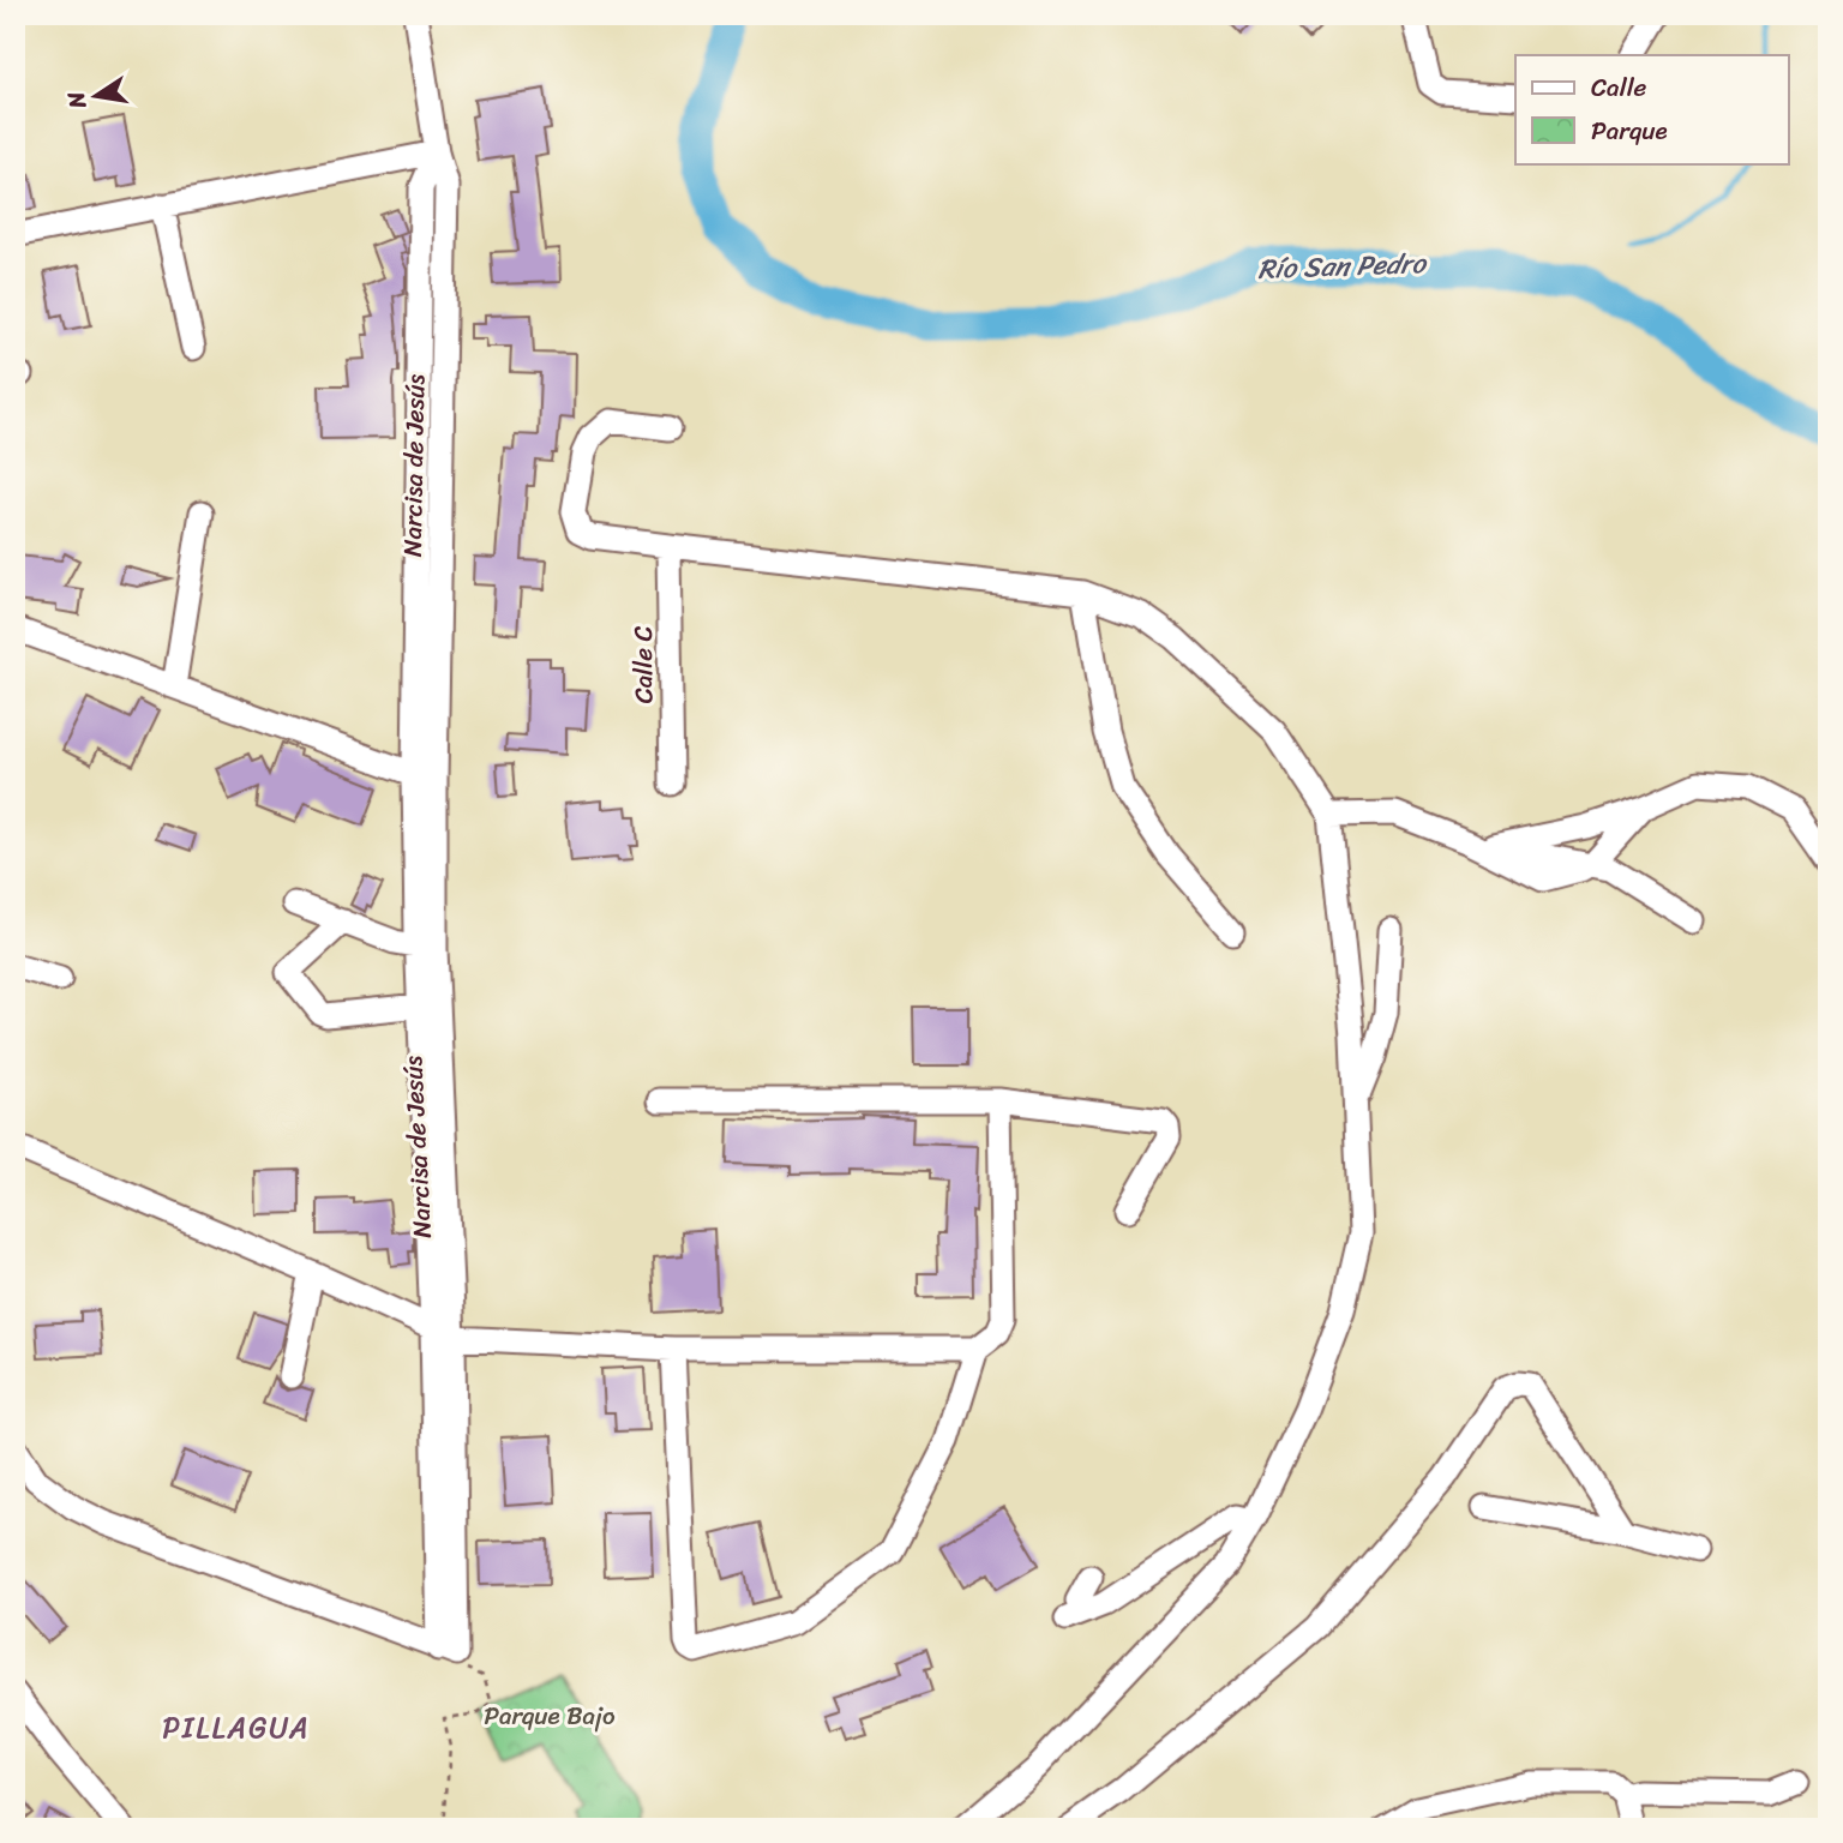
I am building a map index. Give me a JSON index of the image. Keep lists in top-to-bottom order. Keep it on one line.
{"streets":{"street":["Narcisa de Jesús","Calle C"]},"districts":["PILLAGUA"],"water":["Río San Pedro"],"parks":["Parque Bajo"],"legend":["Calle","Parque"],"north":"left"}
